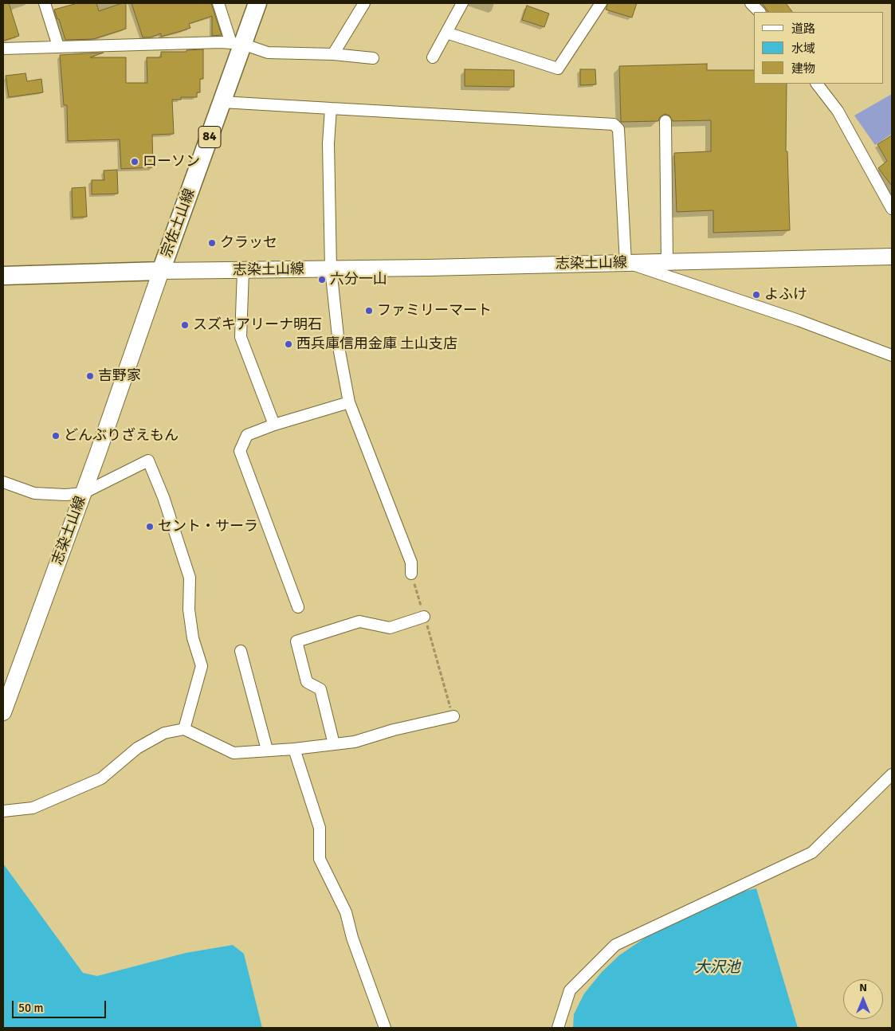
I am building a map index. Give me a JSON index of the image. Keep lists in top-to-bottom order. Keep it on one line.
{"streets":{"main road":["84","宗佐土山線","志染土山線"]},"crossings":[["宗佐土山線","志染土山線"]],"water":["大沢池"],"places":["ローソン","クラッセ","六分一山","よふけ","ファミリーマート","スズキアリーナ明石","西兵庫信用金庫 土山支店","吉野家","どんぶりざえもん","セント・サーラ"],"legend":["道路","水域","建物"],"scale_bar":"50 m","north":"top"}
